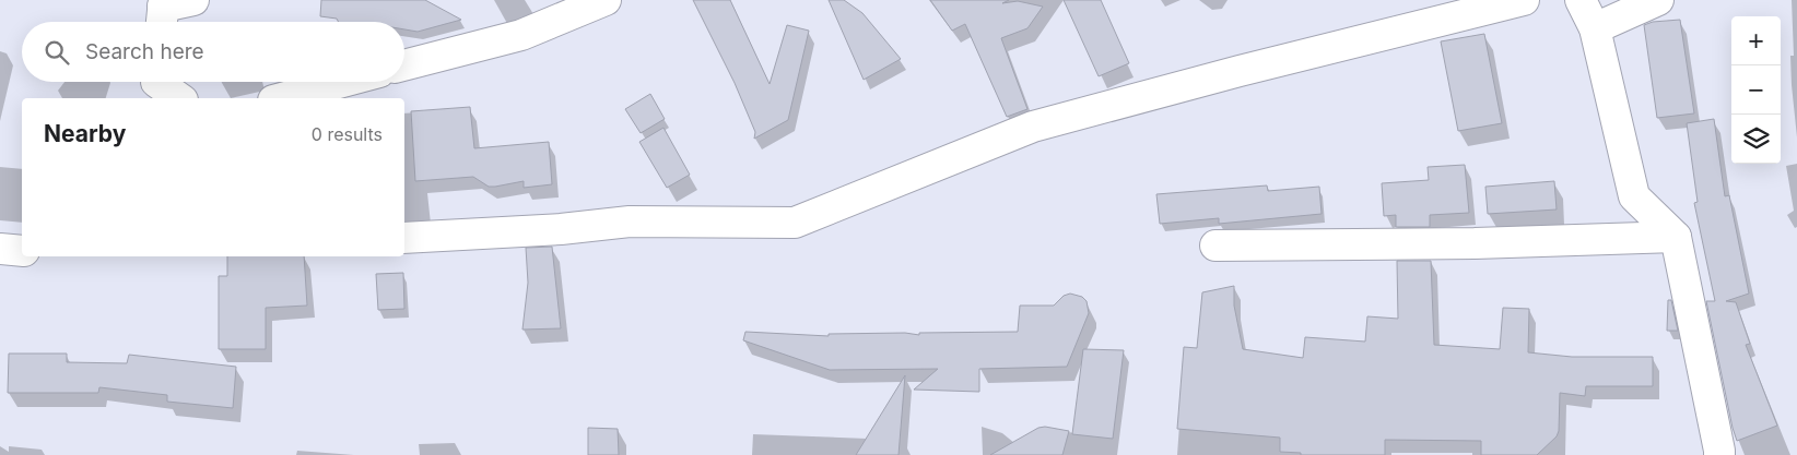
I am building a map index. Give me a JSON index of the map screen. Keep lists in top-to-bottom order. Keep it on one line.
{"page":{"map_buttons":["+","−"],"search":"Search here","heading":["Nearby","0 results"]}}
